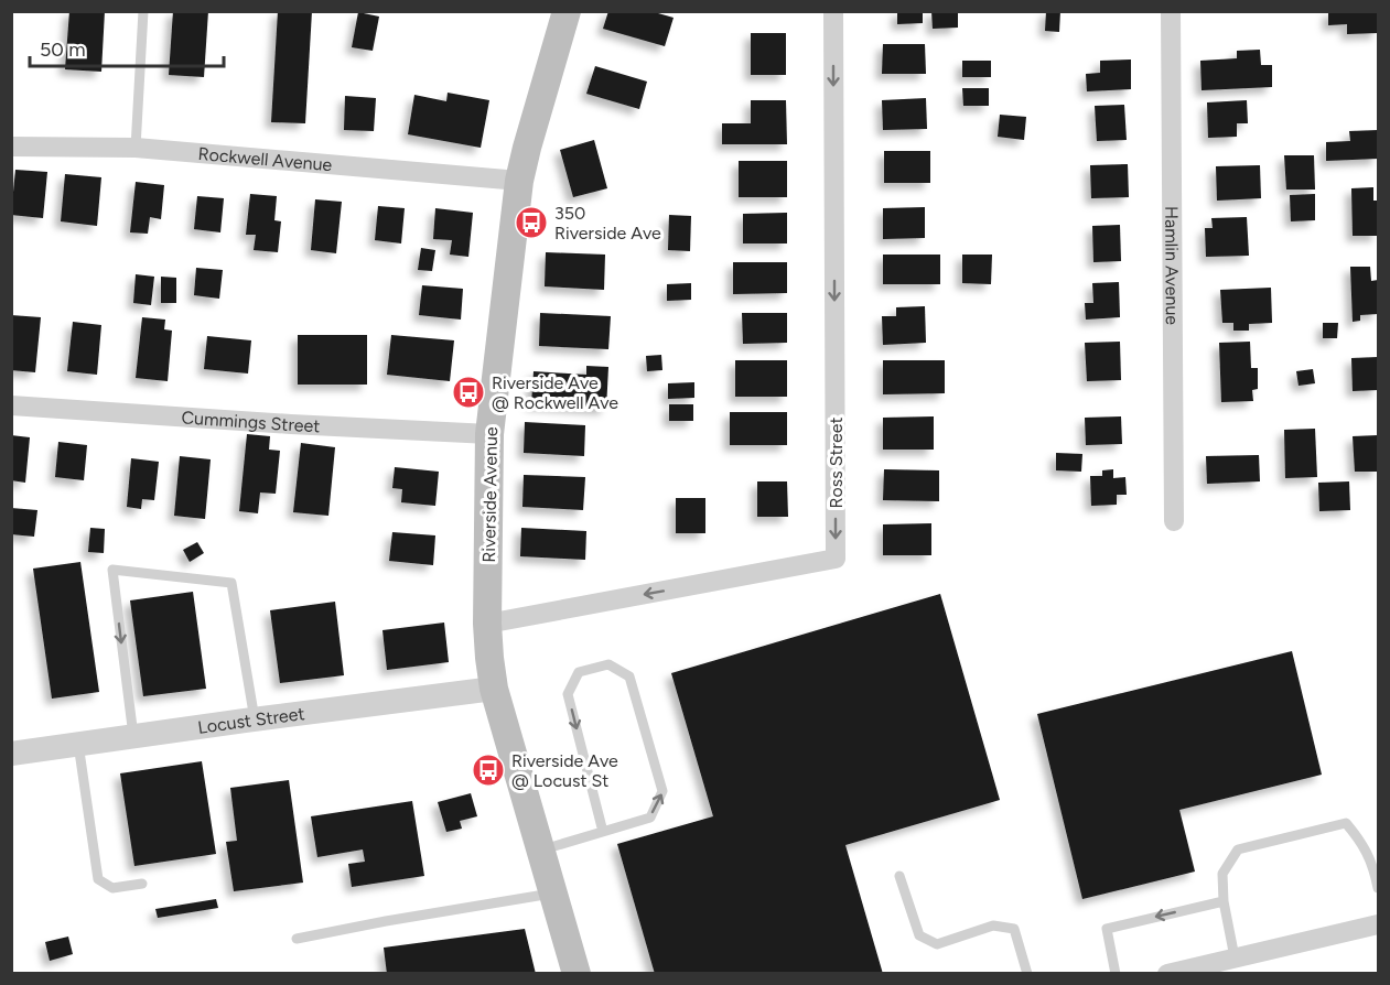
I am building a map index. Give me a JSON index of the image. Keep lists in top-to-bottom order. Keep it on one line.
{"streets":{"main road":["Riverside Avenue"],"street":["Rockwell Avenue","Hamlin Avenue","Cummings Street","Ross Street","Locust Street"]},"crossings":[["Rockwell Avenue","Riverside Avenue"],["Cummings Street","Riverside Avenue"],["Ross Street","Riverside Avenue"],["Riverside Avenue","Locust Street"]],"places":{"bus stop":["350 Riverside Ave","Riverside Ave @ Rockwell Ave","Riverside Ave @ Locust St"]},"scale_bar":"50 m"}
